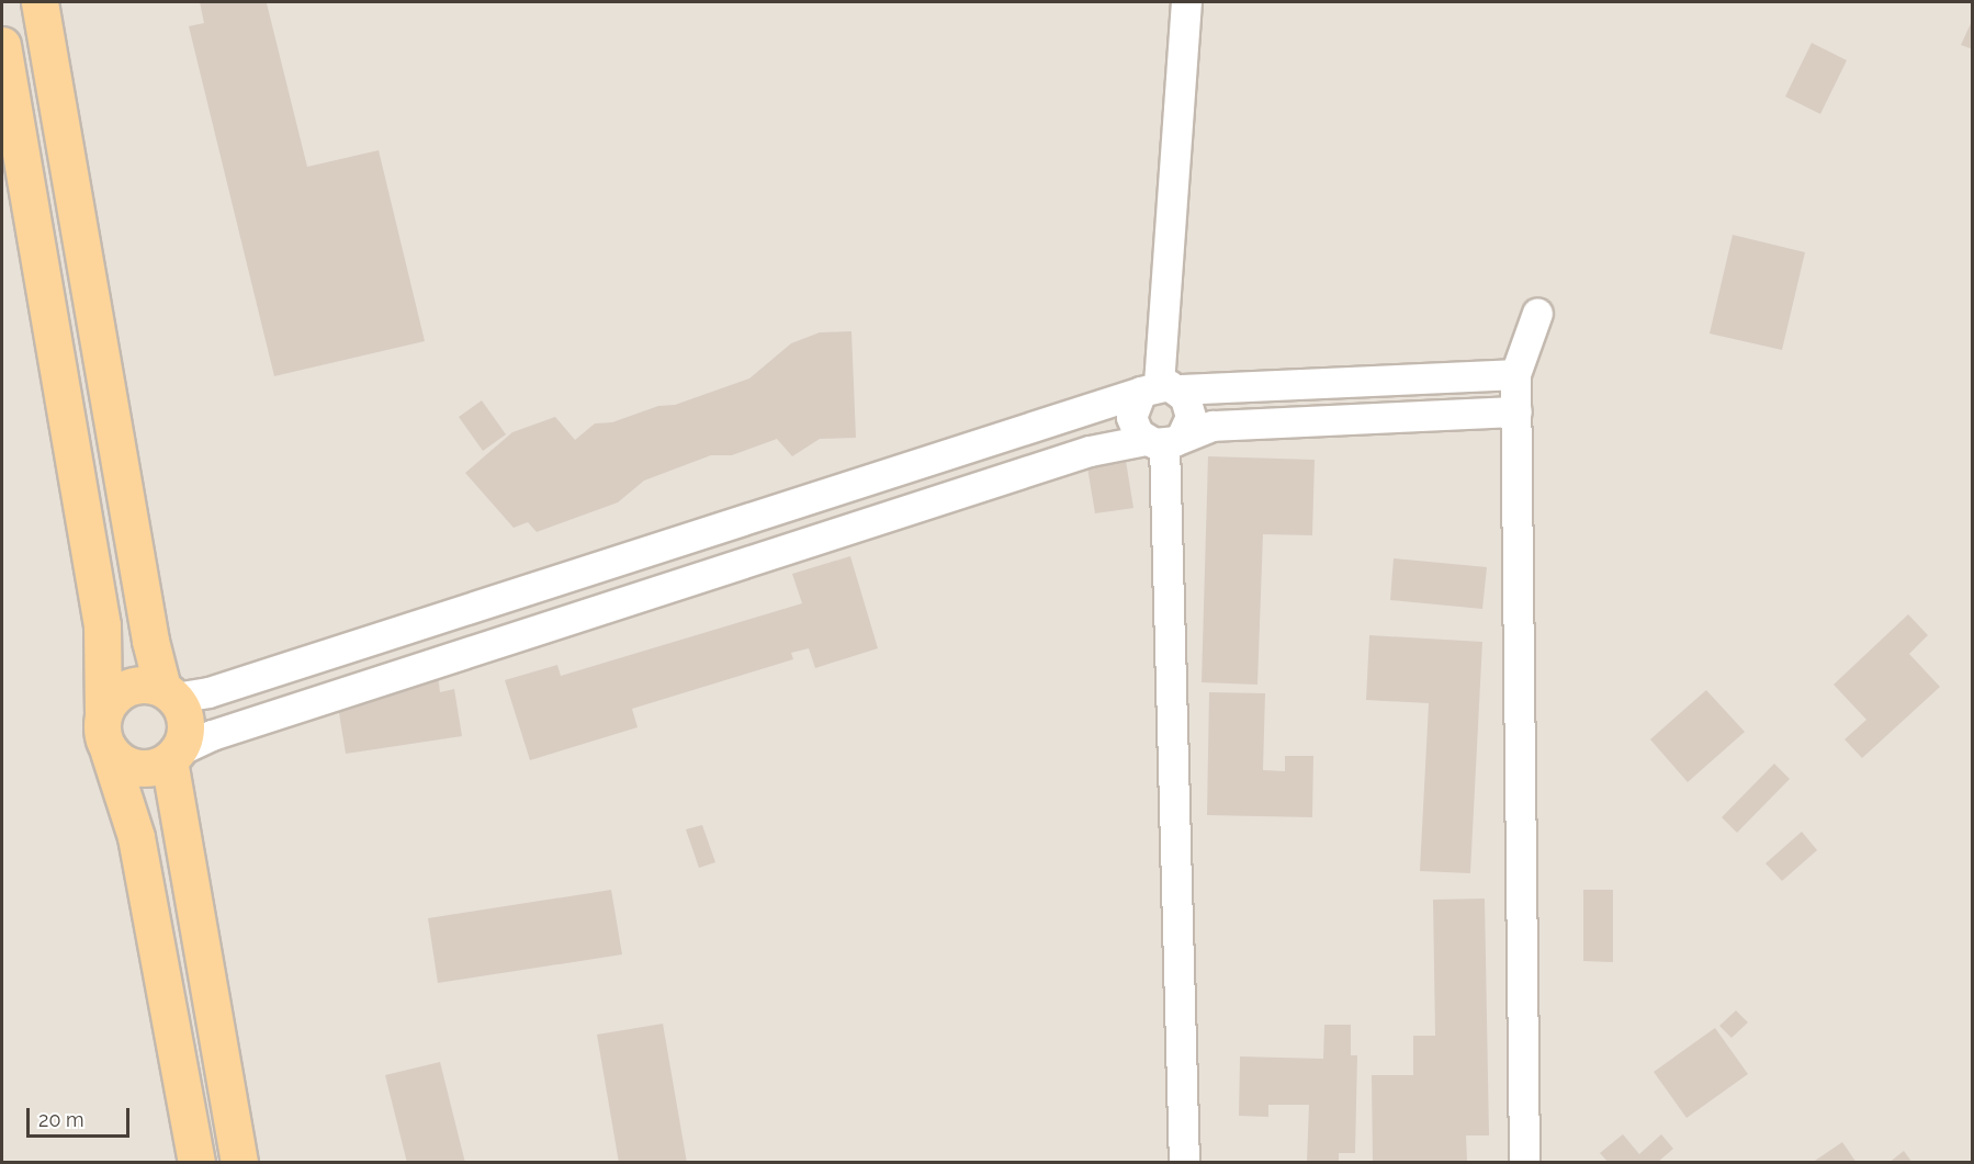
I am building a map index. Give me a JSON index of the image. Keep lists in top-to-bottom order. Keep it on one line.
{"scale_bar":"20 m"}
